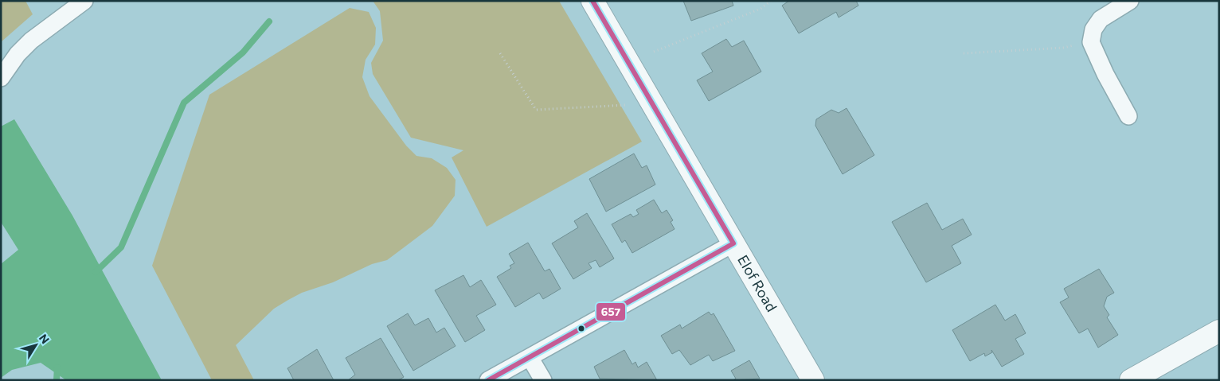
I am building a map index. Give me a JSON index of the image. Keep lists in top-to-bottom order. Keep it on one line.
{"streets":{"street":["Elof Road"]},"lines":["transit line 657"],"north":"top right"}
